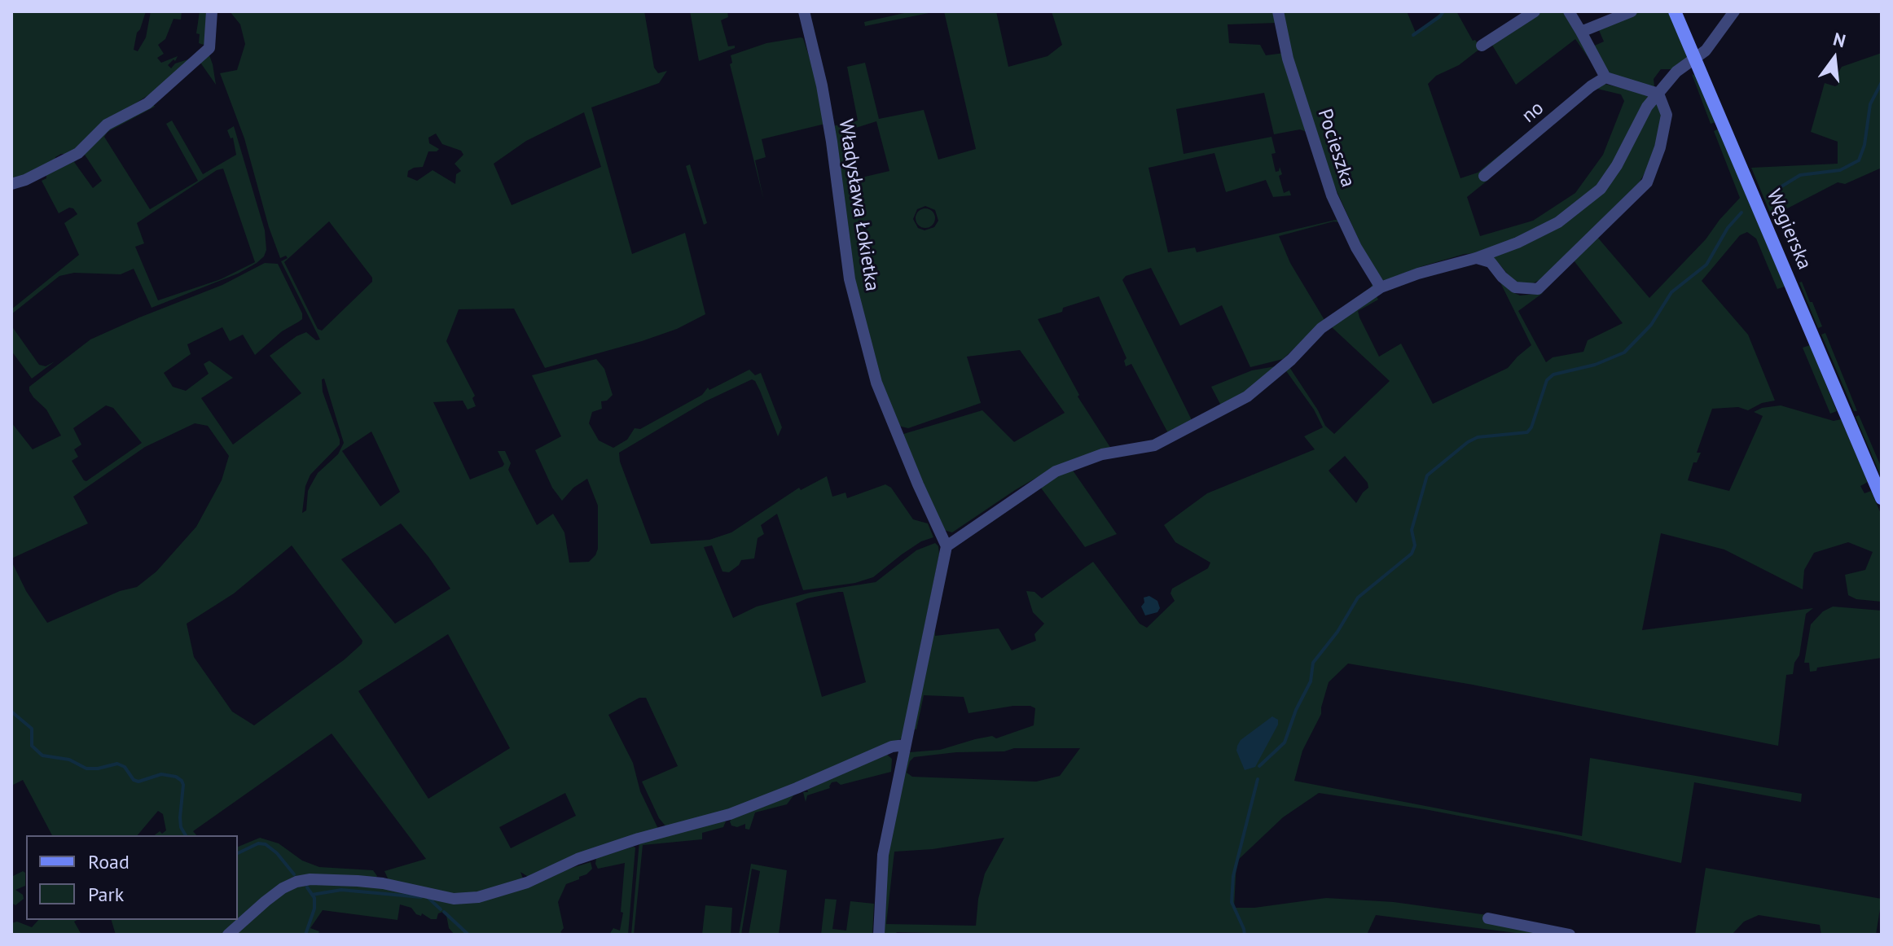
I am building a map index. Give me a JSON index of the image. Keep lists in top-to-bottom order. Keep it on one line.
{"streets":{"main road":["Węgierska"],"street":["no","Pocieszka","Władysława Łokietka"]},"legend":["Road","Park"],"north":"top"}
